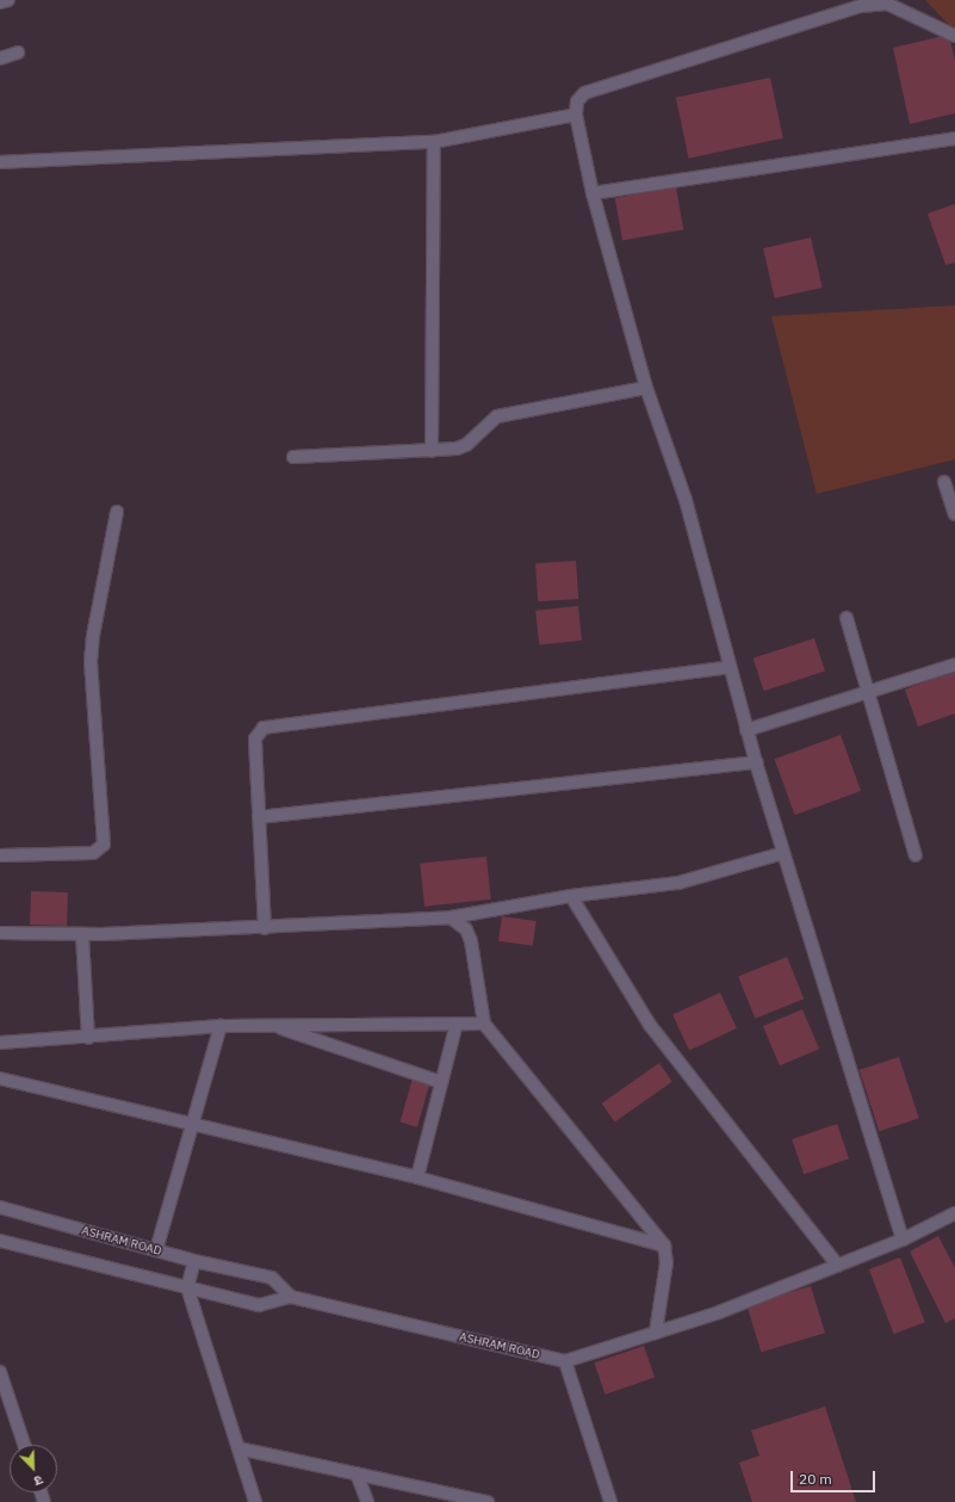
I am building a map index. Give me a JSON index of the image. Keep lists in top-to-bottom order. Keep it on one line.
{"streets":{"street":["ASHRAM ROAD"]},"scale_bar":"20 m","north":"bottom right"}
